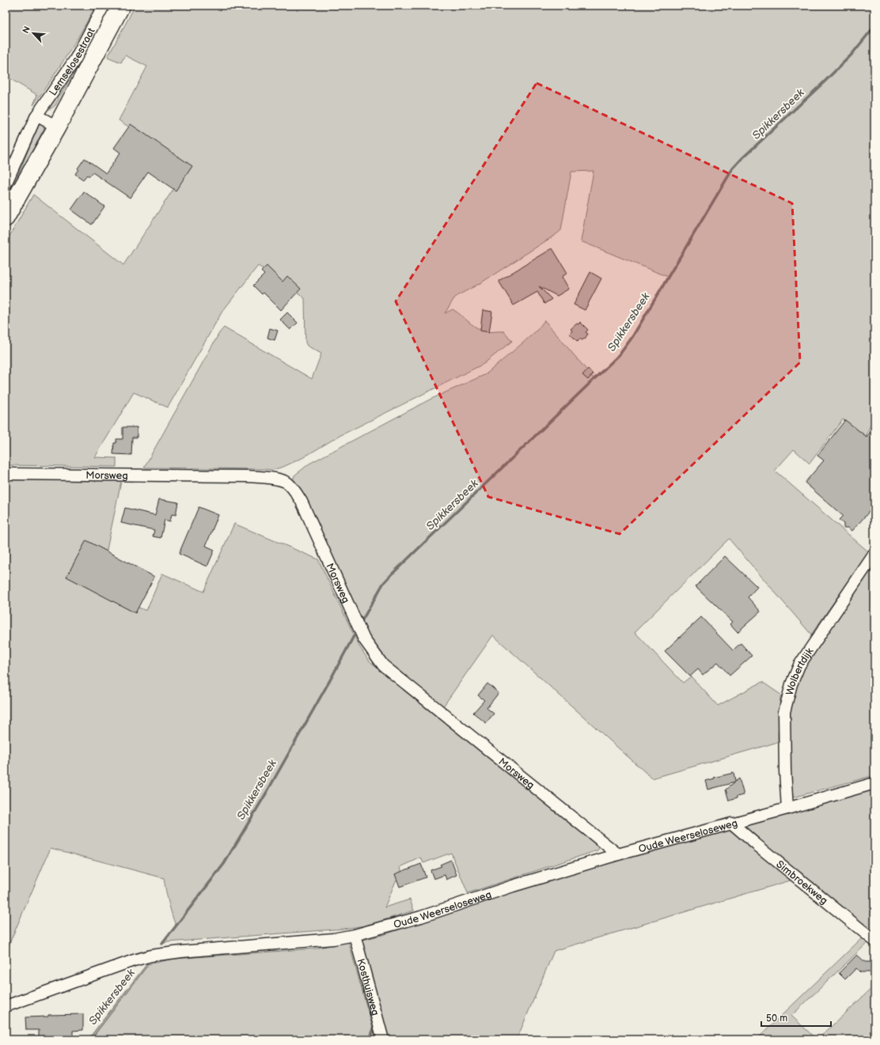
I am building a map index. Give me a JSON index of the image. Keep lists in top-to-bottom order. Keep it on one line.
{"streets":{"street":["Lemselosestraat","Morsweg","Wolbertdijk","Oude Weerseloseweg","Simbroekweg","Kosthuisweg"]},"crossings":[["Morsweg","Oude Weerseloseweg"],["Wolbertdijk","Oude Weerseloseweg"],["Oude Weerseloseweg","Simbroekweg"],["Oude Weerseloseweg","Kosthuisweg"]],"water":["Spikkersbeek"],"scale_bar":"50 m","north":"top left"}
